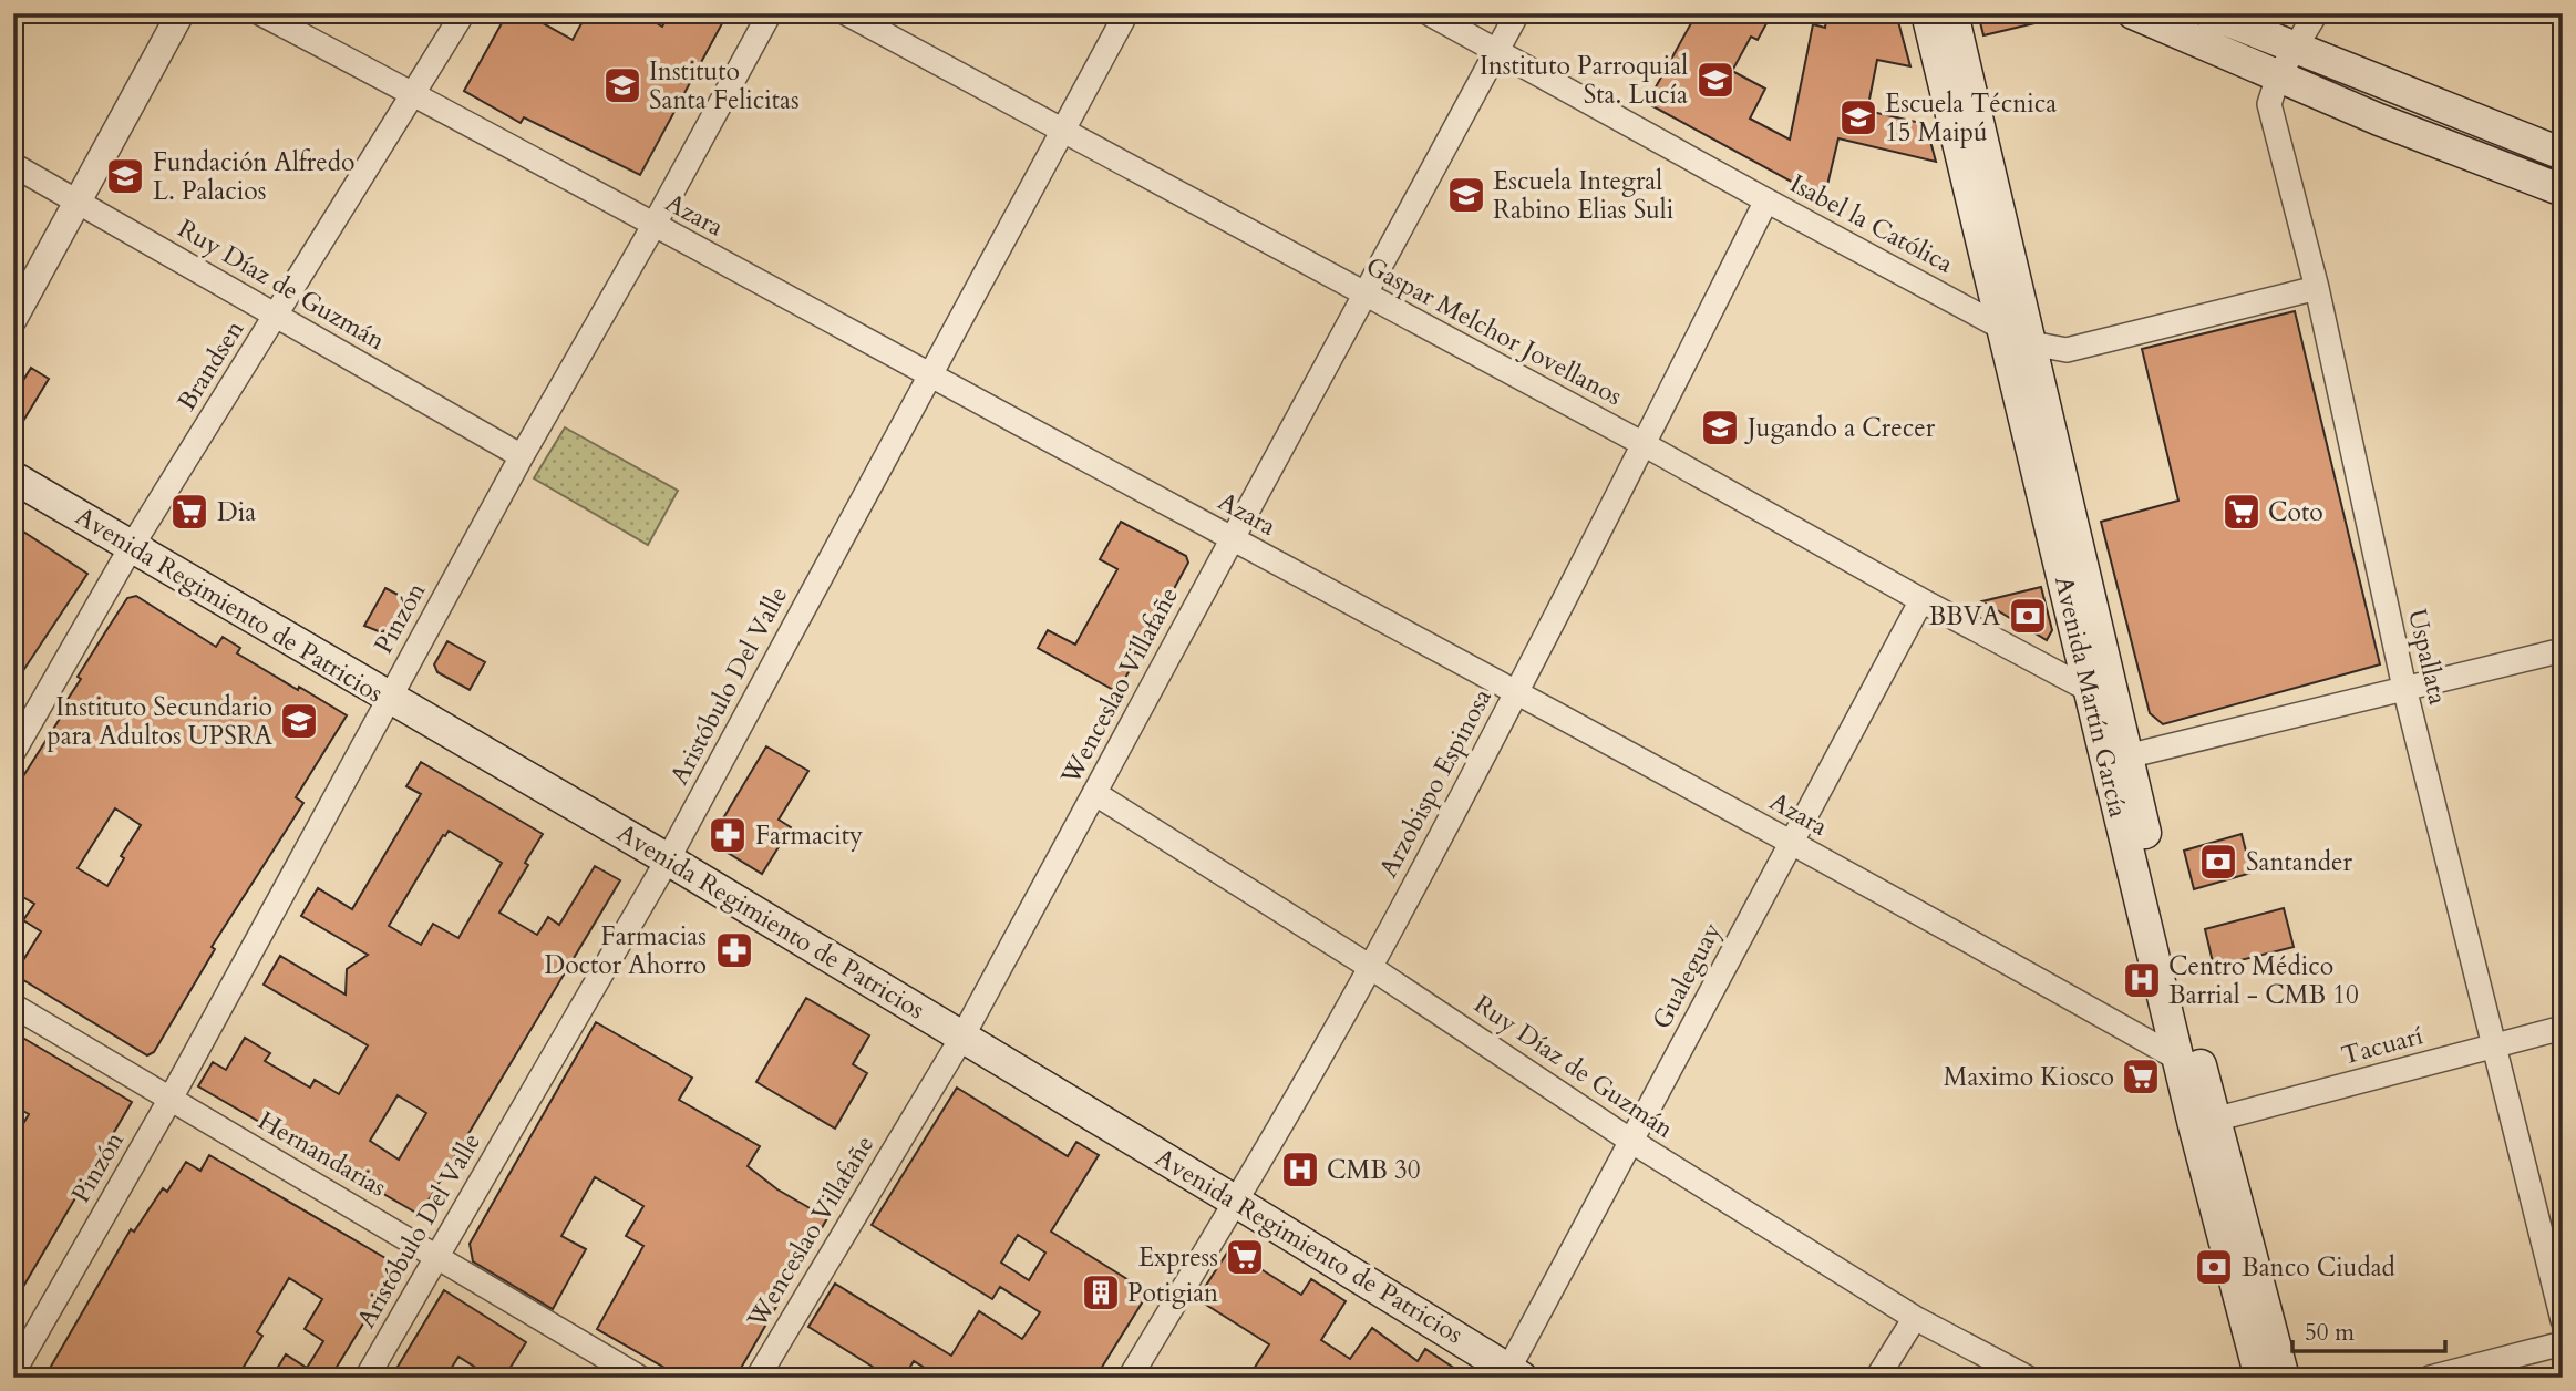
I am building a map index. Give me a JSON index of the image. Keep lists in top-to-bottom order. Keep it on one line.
{"streets":{"main road":["Avenida Regimiento de Patricios","Avenida Martín García"],"street":["Azara","Isabel la Católica","Ruy Díaz de Guzmán","Gaspar Melchor Jovellanos","Brandsen","Pinzón","Uspallata","Aristóbulo Del Valle","Wenceslao Villafañe","Arzobispo Espinosa","Gualeguay","Tacuarí","Hernandarias"]},"crossings":[["Azara","Brandsen"],["Azara","Pinzón"],["Azara","Aristóbulo Del Valle"],["Azara","Wenceslao Villafañe"],["Azara","Avenida Martín García"],["Azara","Arzobispo Espinosa"],["Azara","Gualeguay"],["Isabel la Católica","Uspallata"],["Isabel la Católica","Wenceslao Villafañe"],["Isabel la Católica","Avenida Martín García"],["Isabel la Católica","Arzobispo Espinosa"],["Ruy Díaz de Guzmán","Brandsen"],["Ruy Díaz de Guzmán","Pinzón"],["Ruy Díaz de Guzmán","Wenceslao Villafañe"],["Ruy Díaz de Guzmán","Arzobispo Espinosa"],["Ruy Díaz de Guzmán","Gualeguay"],["Gaspar Melchor Jovellanos","Aristóbulo Del Valle"],["Gaspar Melchor Jovellanos","Wenceslao Villafañe"],["Gaspar Melchor Jovellanos","Avenida Martín García"],["Gaspar Melchor Jovellanos","Arzobispo Espinosa"],["Gaspar Melchor Jovellanos","Gualeguay"],["Brandsen","Avenida Regimiento de Patricios"],["Avenida Regimiento de Patricios","Pinzón"],["Avenida Regimiento de Patricios","Aristóbulo Del Valle"],["Avenida Regimiento de Patricios","Wenceslao Villafañe"],["Avenida Regimiento de Patricios","Arzobispo Espinosa"],["Avenida Regimiento de Patricios","Gualeguay"],["Pinzón","Hernandarias"],["Uspallata","Tacuarí"],["Aristóbulo Del Valle","Hernandarias"],["Avenida Martín García","Tacuarí"]],"places":{"school or university":["Instituto Parroquial Sta. Lucía","Instituto Santa Felicitas","Escuela Técnica 15 Maipú","Fundación Alfredo L. Palacios","Escuela Integral Rabino Elias Suli","Jugando a Crecer","Instituto Secundario para Adultos UPSRA"],"supermarket":["Dia","Coto","Maximo Kiosco","Express"],"bank":["BBVA","Santander","Banco Ciudad"],"pharmacy":["Farmacity","Farmacias Doctor Ahorro"],"hospital":["Centro Médico Barrial - CMB 10","CMB 30"],"building":["Potigian"]},"scale_bar":"50 m"}
